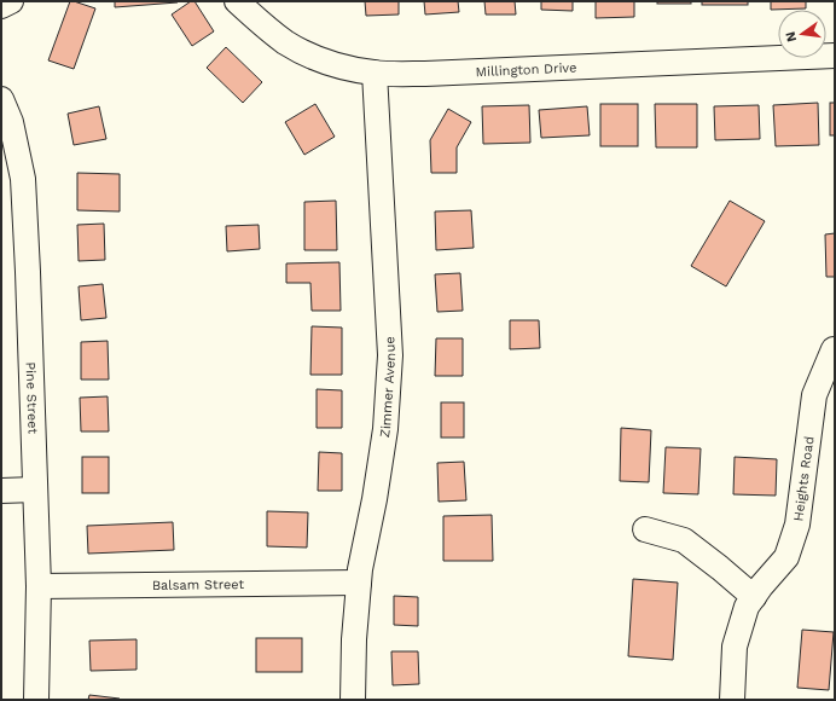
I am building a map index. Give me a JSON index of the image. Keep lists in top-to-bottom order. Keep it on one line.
{"streets":{"street":["Millington Drive","Zimmer Avenue","Pine Street","Heights Road","Balsam Street"]},"crossings":[["Millington Drive","Zimmer Avenue"],["Zimmer Avenue","Balsam Street"],["Pine Street","Balsam Street"]],"north":"left"}
